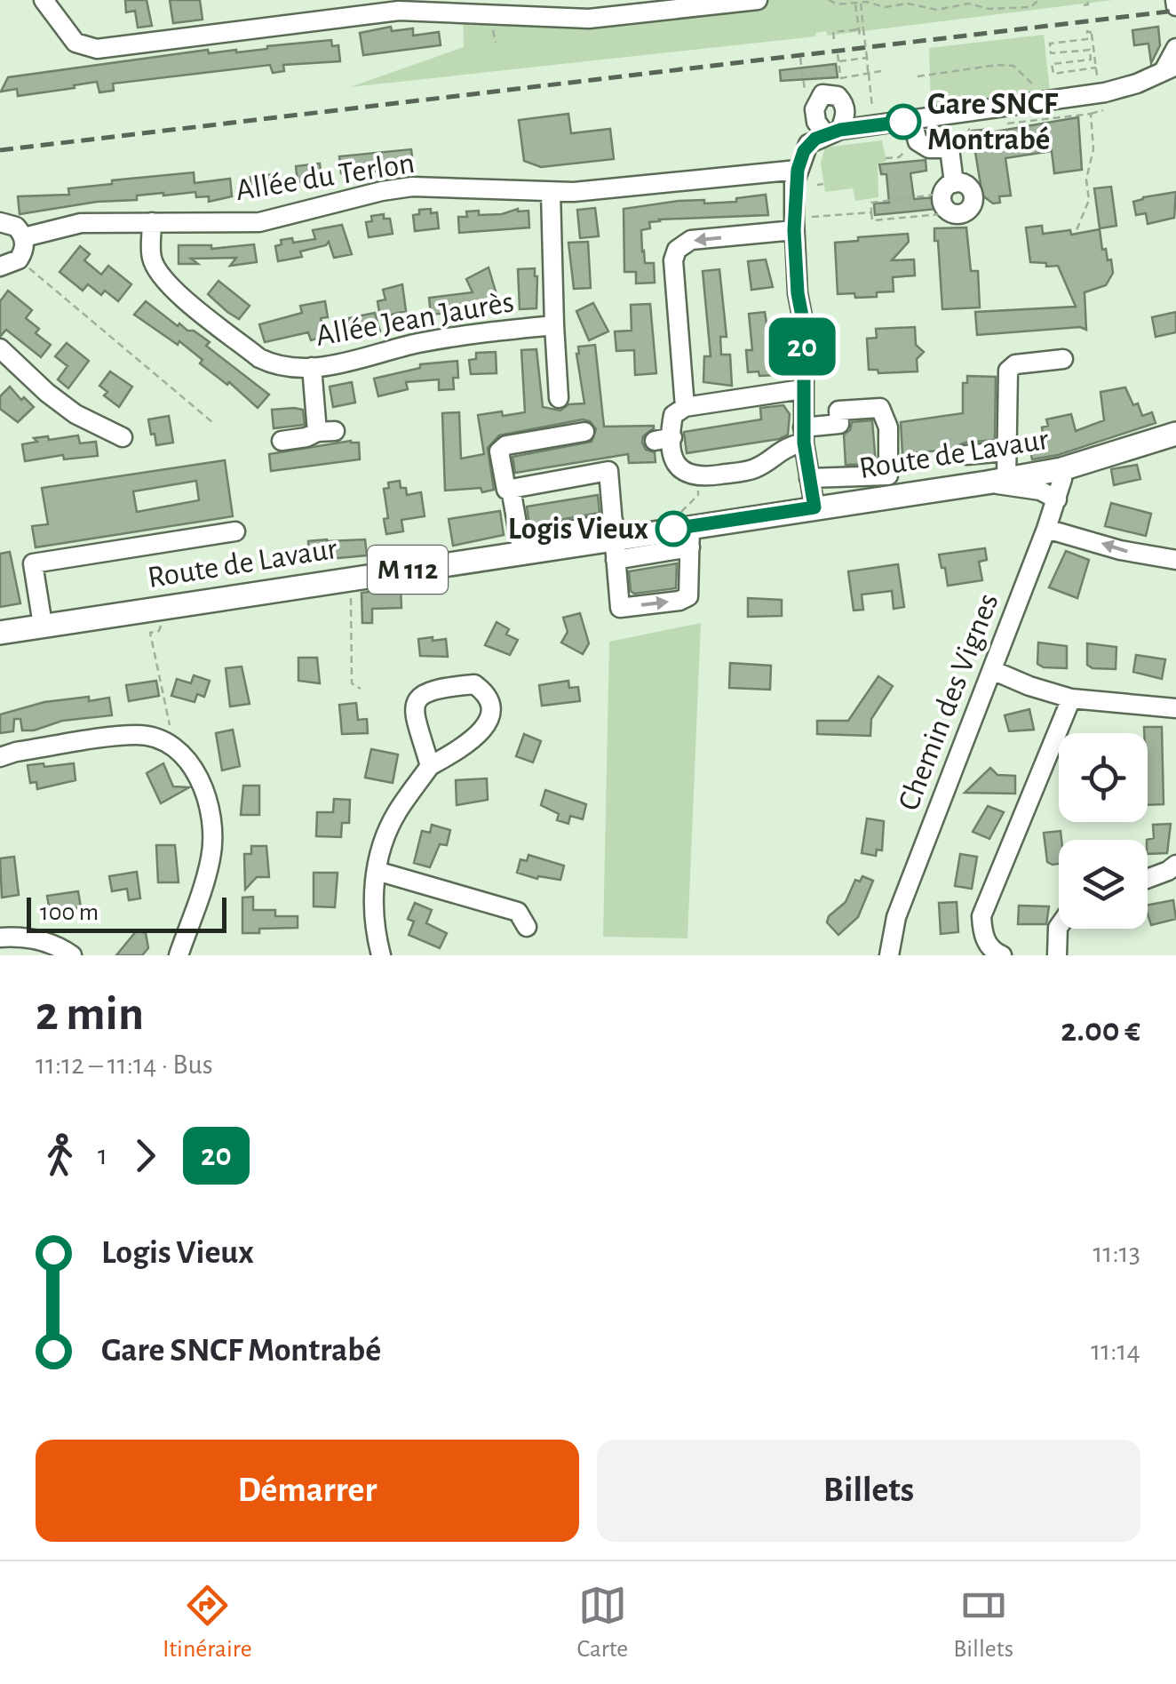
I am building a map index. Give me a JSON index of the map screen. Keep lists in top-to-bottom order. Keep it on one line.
{"streets":{"main road":["Route de Lavaur","M 112"],"street":["Allée du Terlon","Allée Jean Jaurès","Chemin des Vignes"]},"crossings":[["Allée du Terlon","Allée Jean Jaurès"],["Route de Lavaur","Chemin des Vignes"]],"places":["Gare SNCF Montrabé","Logis Vieux"],"lines":["bus line 20"],"scale_bar":"100 m","page":{"on_map":"20","scale":"100 m","heading":["2 min","11:12 – 11:14 · Bus","2.00 €"],"legs":["1","20"],"list":[{"name":"Logis Vieux","value":"11:13"},{"name":"Gare SNCF Montrabé","value":"11:14"}],"buttons":["Démarrer","Billets"],"tabs":["Itinéraire","Carte","Billets"]}}
